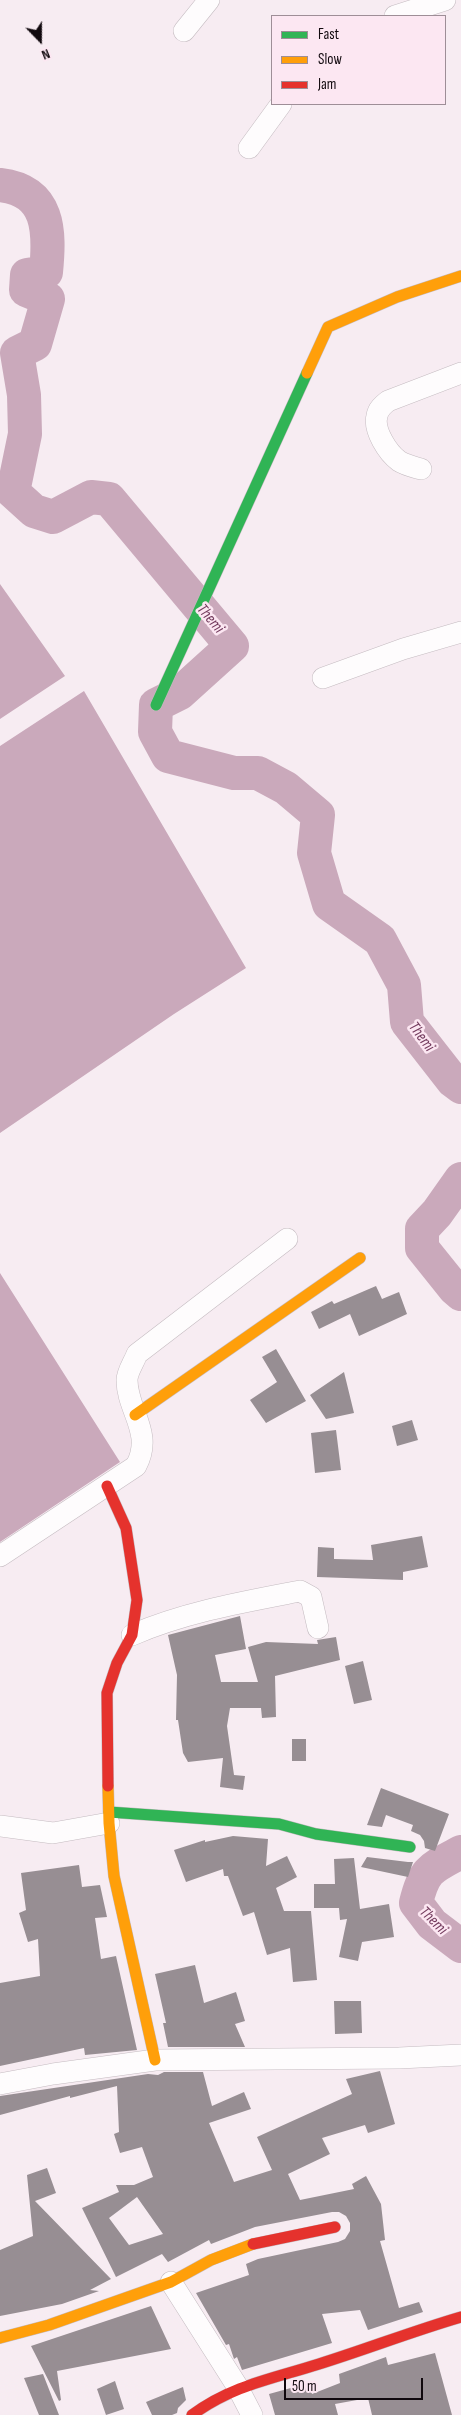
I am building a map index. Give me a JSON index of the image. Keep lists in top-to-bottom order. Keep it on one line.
{"water":["Themi"],"legend":["Fast","Slow","Jam"],"scale_bar":"50 m","north":"bottom"}
